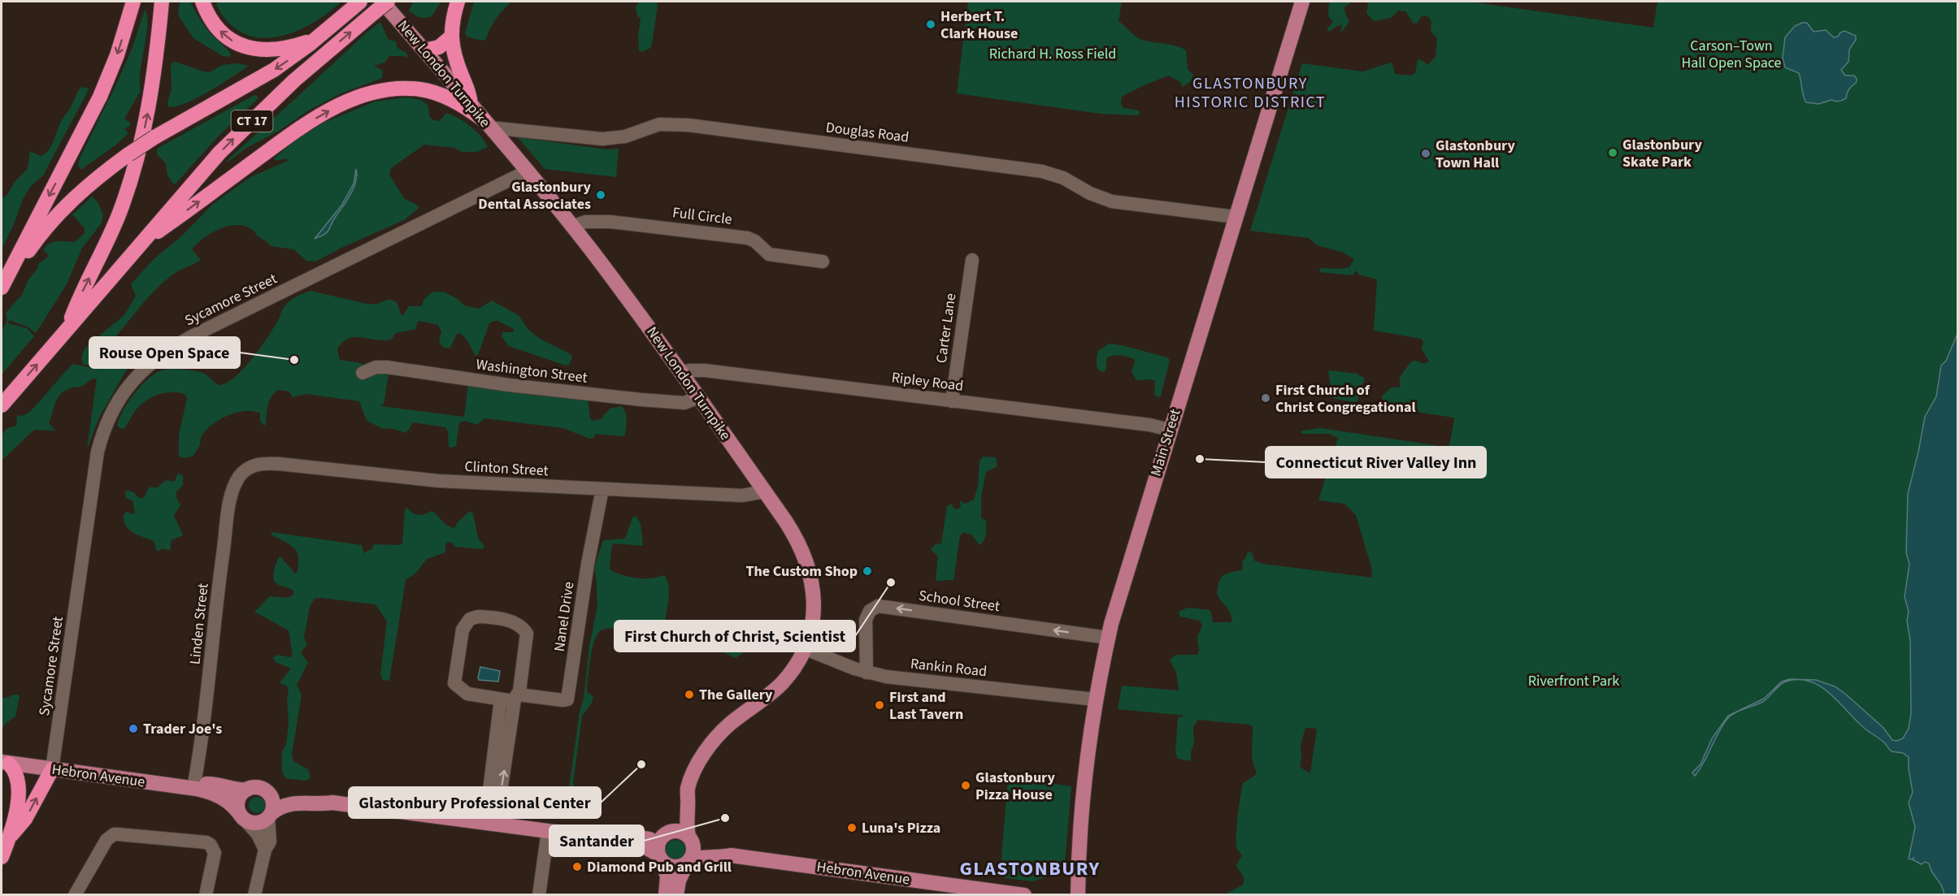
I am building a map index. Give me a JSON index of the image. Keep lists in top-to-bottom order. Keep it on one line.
{"streets":{"highway":["CT 17"],"main road":["New London Turnpike","Main Street","Hebron Avenue"],"street":["Douglas Road","Full Circle","Sycamore Street","Carter Lane","Washington Street","Ripley Road","Clinton Street","School Street","Nanel Drive","Linden Street","Rankin Road"]},"crossings":[["New London Turnpike","CT 17"],["New London Turnpike","Douglas Road"],["New London Turnpike","Full Circle"],["New London Turnpike","Sycamore Street"],["New London Turnpike","Washington Street"],["New London Turnpike","Ripley Road"],["New London Turnpike","Clinton Street"],["New London Turnpike","Rankin Road"],["New London Turnpike","Hebron Avenue"],["Douglas Road","Main Street"],["Sycamore Street","Hebron Avenue"],["Carter Lane","Ripley Road"],["Ripley Road","Main Street"],["Main Street","School Street"],["Main Street","Rankin Road"],["Clinton Street","Nanel Drive"],["Clinton Street","Linden Street"],["School Street","Rankin Road"],["Linden Street","Hebron Avenue"]],"one_way":["School Street"],"districts":["GLASTONBURY HISTORIC DISTRICT","GLASTONBURY"],"parks":["Carson–Town Hall Open Space","Richard H. Ross Field","Riverfront Park"],"places":["Herbert T. Clark House","Glastonbury Skate Park","Glastonbury Town Hall","Glastonbury Dental Associates","Rouse Open Space","First Church of Christ Congregational","Connecticut River Valley Inn","The Custom Shop","First Church of Christ, Scientist","The Gallery","First and Last Tavern","Trader Joe's","Glastonbury Professional Center","Glastonbury Pizza House","Santander","Luna's Pizza","Diamond Pub and Grill"]}
